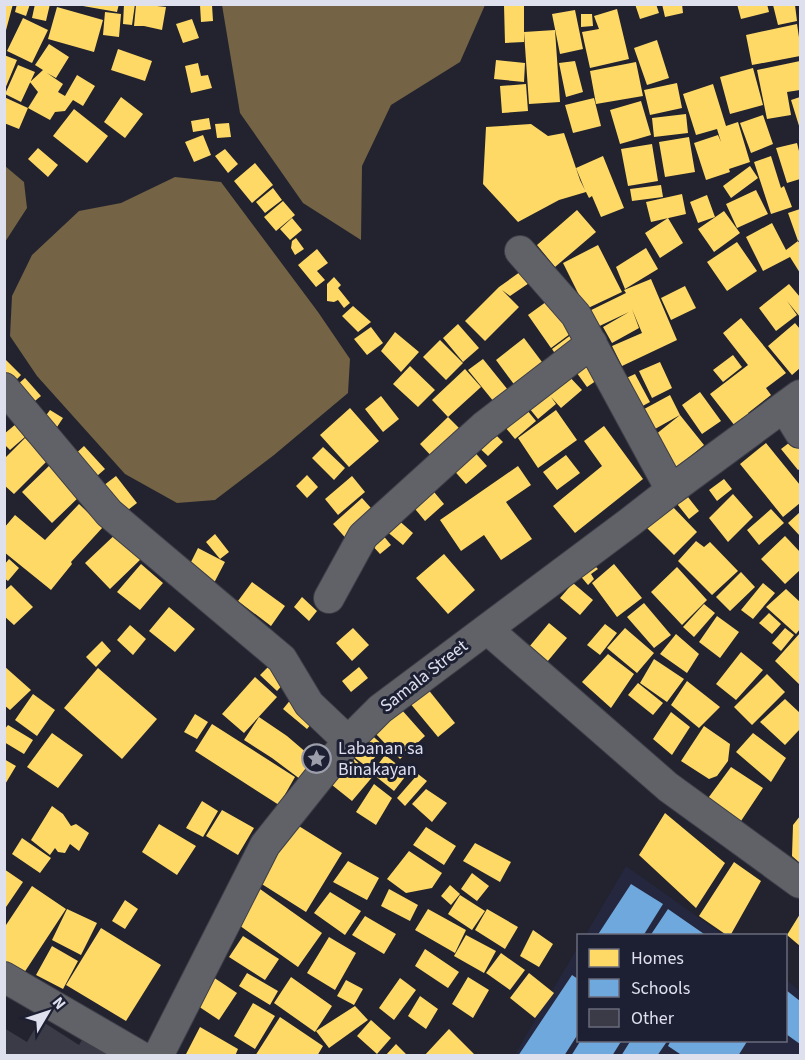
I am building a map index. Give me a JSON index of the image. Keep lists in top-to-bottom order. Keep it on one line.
{"streets":{"street":["Samala Street"]},"places":{"place":["Labanan sa Binakayan"]},"legend":["Homes","Schools","Other"],"north":"top right"}
